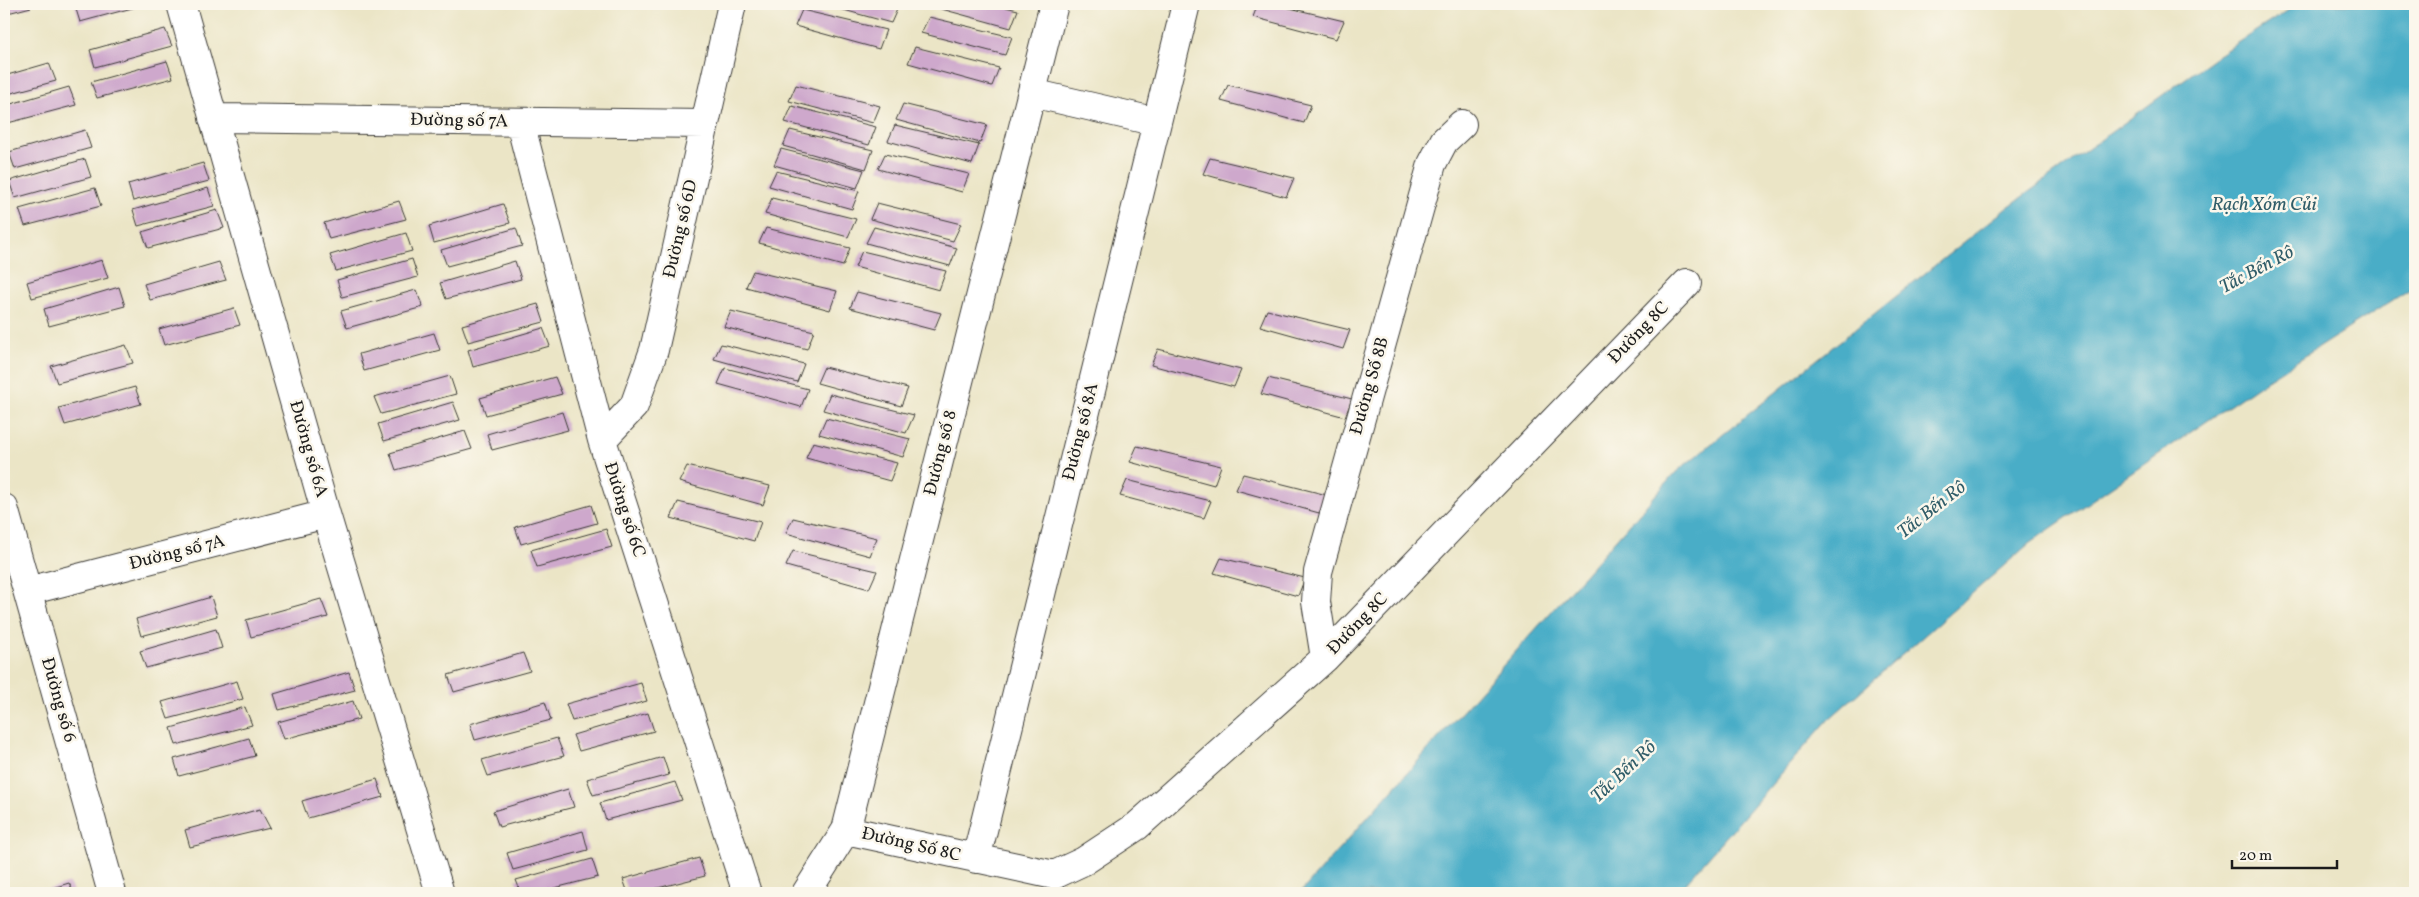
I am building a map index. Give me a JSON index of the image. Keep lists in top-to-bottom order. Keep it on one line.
{"streets":{"street":["Đường số 7A","Đường số 6D","Đường 8C","Đường Số 8B","Đường số 8A","Đường số 6A","Đường số 8","Đường số 6C","Đường số 6","Đường Số 8C"]},"crossings":[["Đường số 7A","Đường số 6D"],["Đường số 7A","Đường số 6A"],["Đường số 7A","Đường số 6C"],["Đường số 7A","Đường số 6"],["Đường số 6D","Đường số 6C"],["Đường 8C","Đường Số 8B"],["Đường 8C","Đường số 8A"],["Đường 8C","Đường Số 8C"],["Đường số 8A","Đường Số 8C"],["Đường số 8","Đường Số 8C"]],"water":["Rạch Xóm Củi","Tắc Bến Rô"],"scale_bar":"20 m"}
